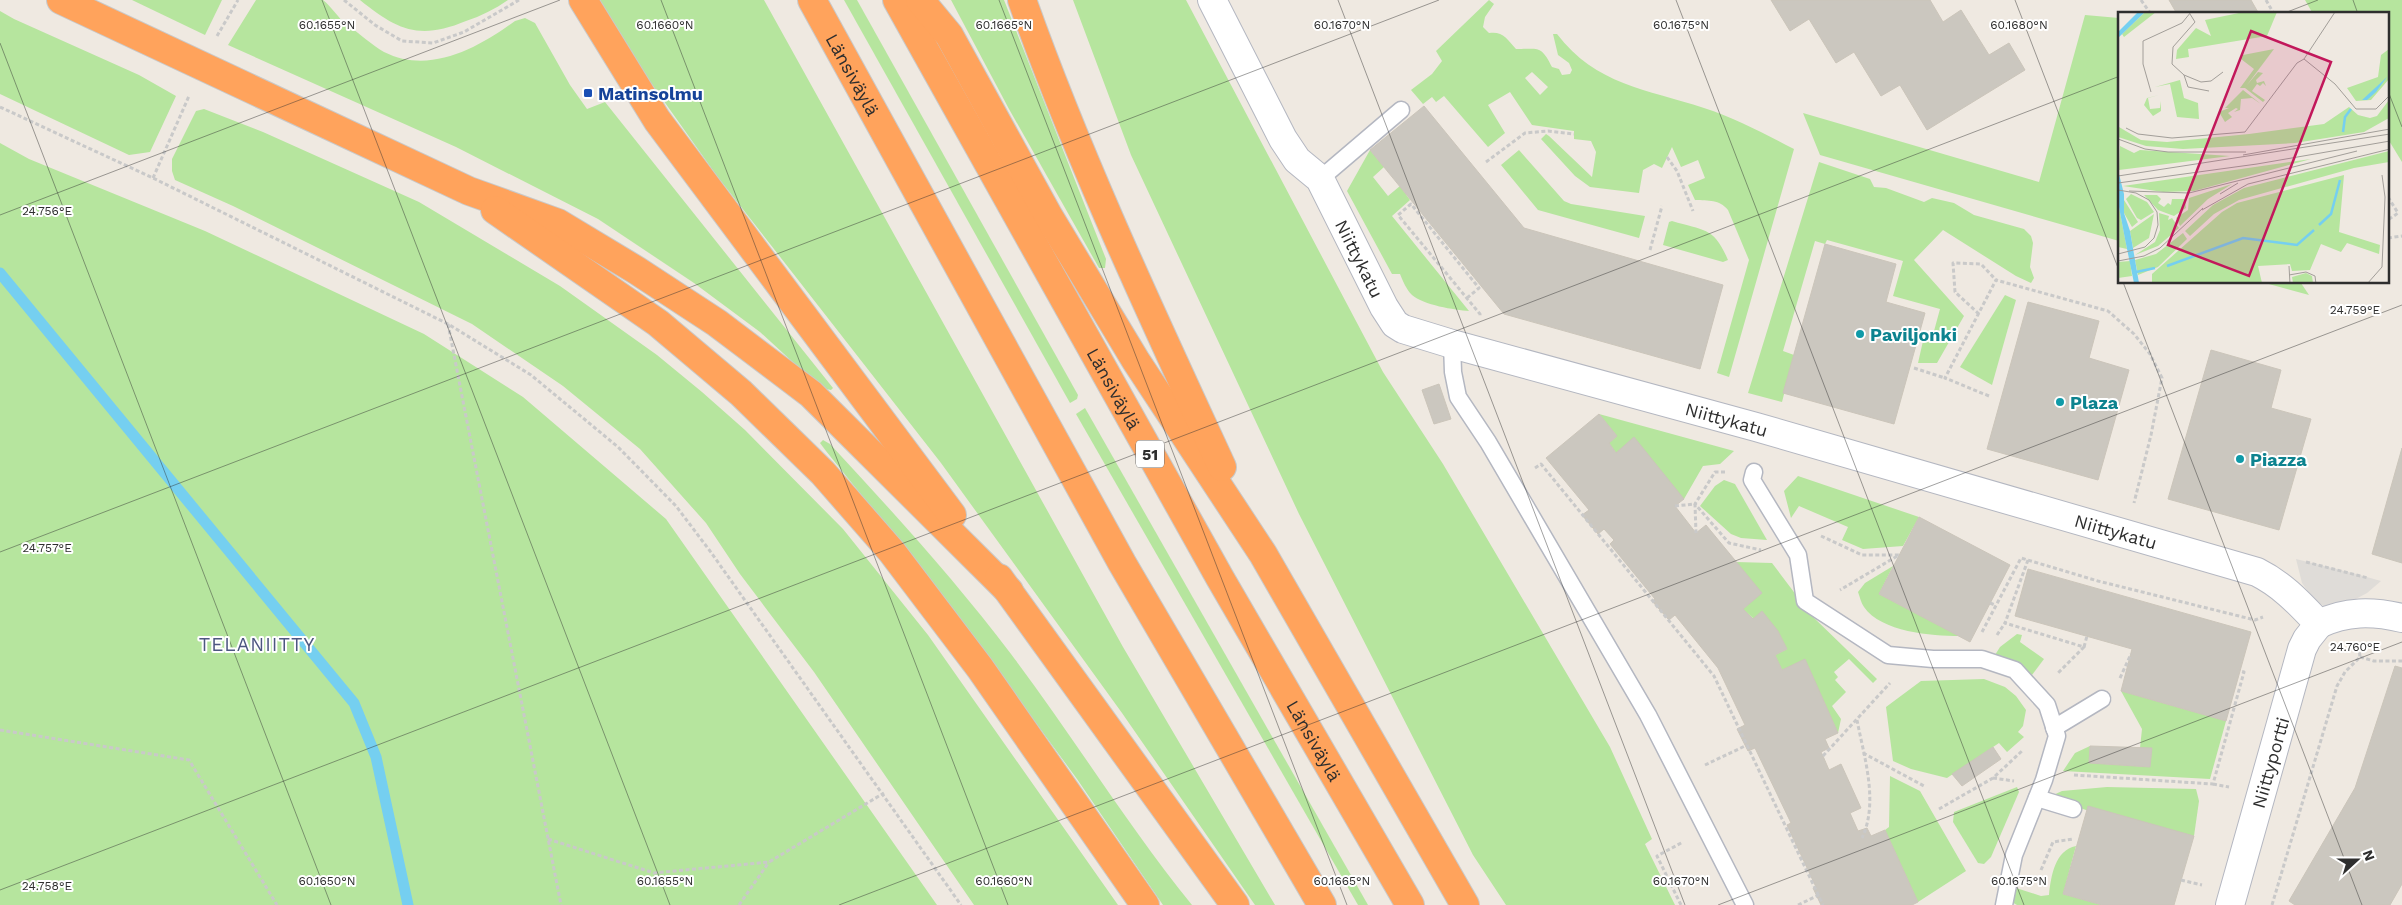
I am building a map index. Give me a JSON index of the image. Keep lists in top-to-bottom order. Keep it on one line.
{"streets":{"highway":["Länsiväylä","51"],"street":["Niittykatu","Niittyportti"]},"crossings":[["Niittykatu","Niittyportti"]],"districts":["TELANIITTY"],"places":{"transit":["Matinsolmu"],"other":["Paviljonki","Plaza","Piazza"]},"north":"right","coordinates":["60.1655°N","60.1665°N","60.1670°N","60.1675°N","60.1680°N","60.1660°N","24.756°E","24.759°E","24.757°E","24.760°E","60.1650°N","24.758°E"]}
